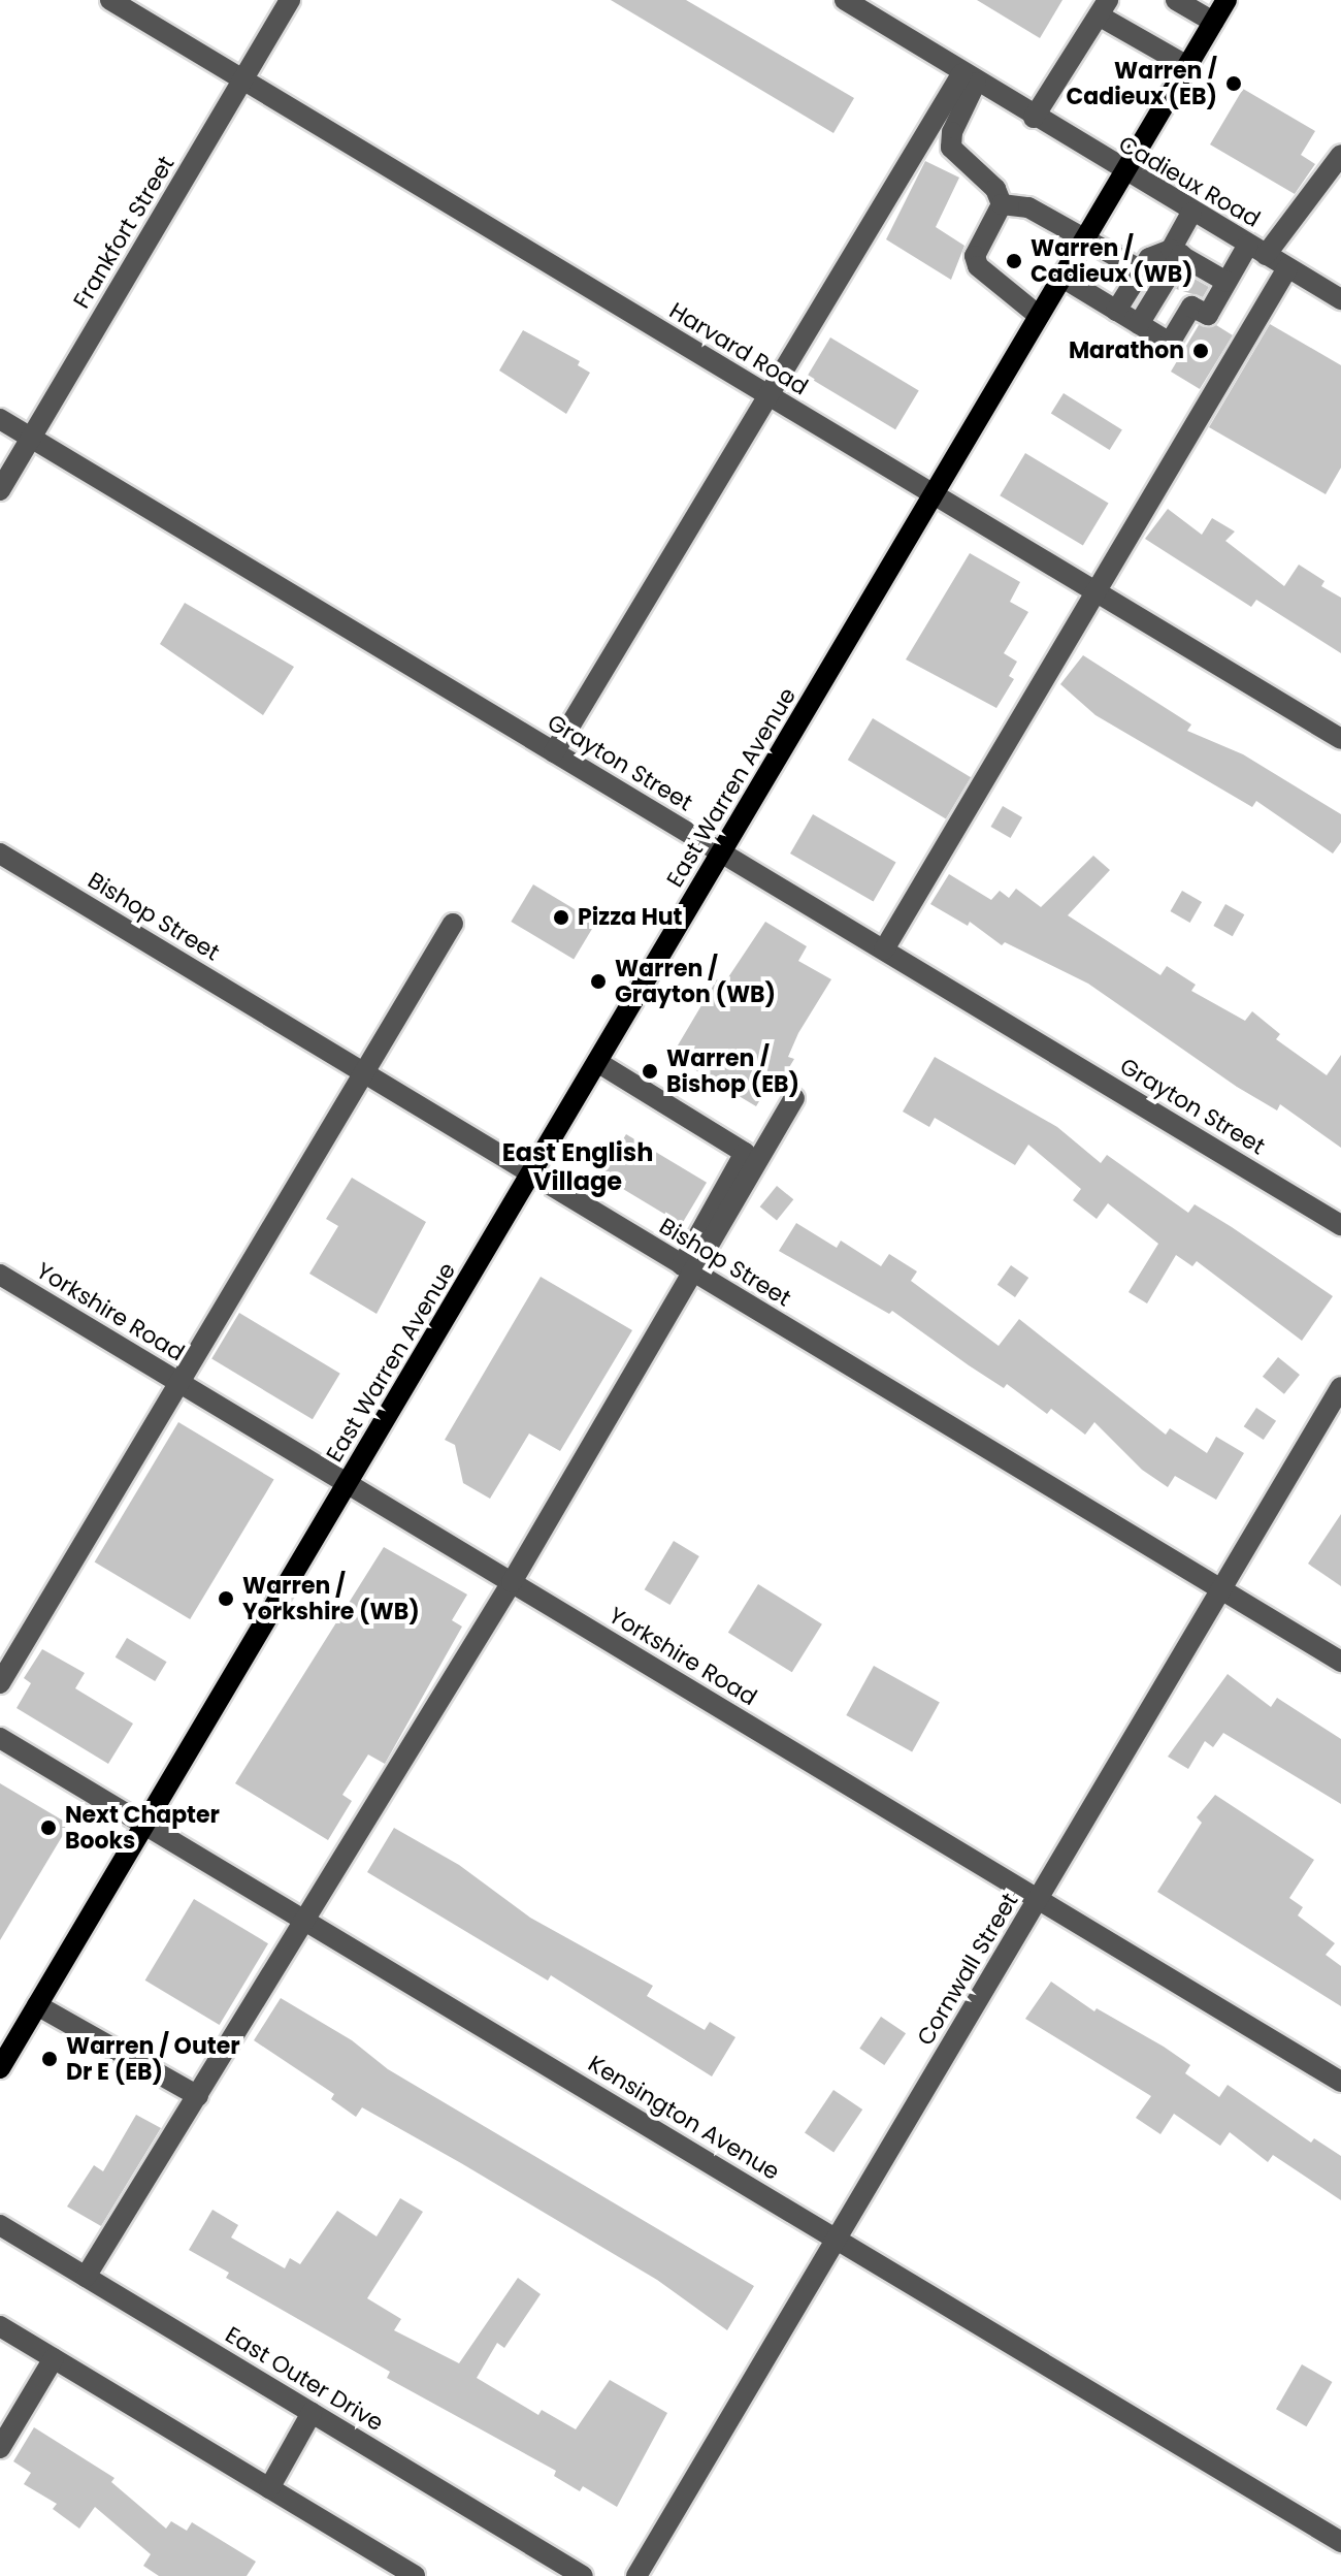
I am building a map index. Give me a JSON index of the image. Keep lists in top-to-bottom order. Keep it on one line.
{"streets":{"main road":["East Warren Avenue"],"street":["Cadieux Road","Frankfort Street","Harvard Road","Grayton Street","Bishop Street","Yorkshire Road","Cornwall Street","Kensington Avenue","East Outer Drive"]},"crossings":[["Cadieux Road","East Warren Avenue"],["Frankfort Street","Harvard Road"],["Frankfort Street","Grayton Street"],["Harvard Road","East Warren Avenue"],["Grayton Street","East Warren Avenue"],["East Warren Avenue","Bishop Street"],["East Warren Avenue","Yorkshire Road"],["East Warren Avenue","Kensington Avenue"],["Bishop Street","Cornwall Street"],["Yorkshire Road","Cornwall Street"],["Cornwall Street","Kensington Avenue"]],"districts":["East English Village"],"places":["Warren / Cadieux (EB)","Warren / Cadieux (WB)","Marathon","Pizza Hut","Warren / Grayton (WB)","Warren / Bishop (EB)","Warren / Yorkshire (WB)","Next Chapter Books","Warren / Outer Dr E (EB)"]}
